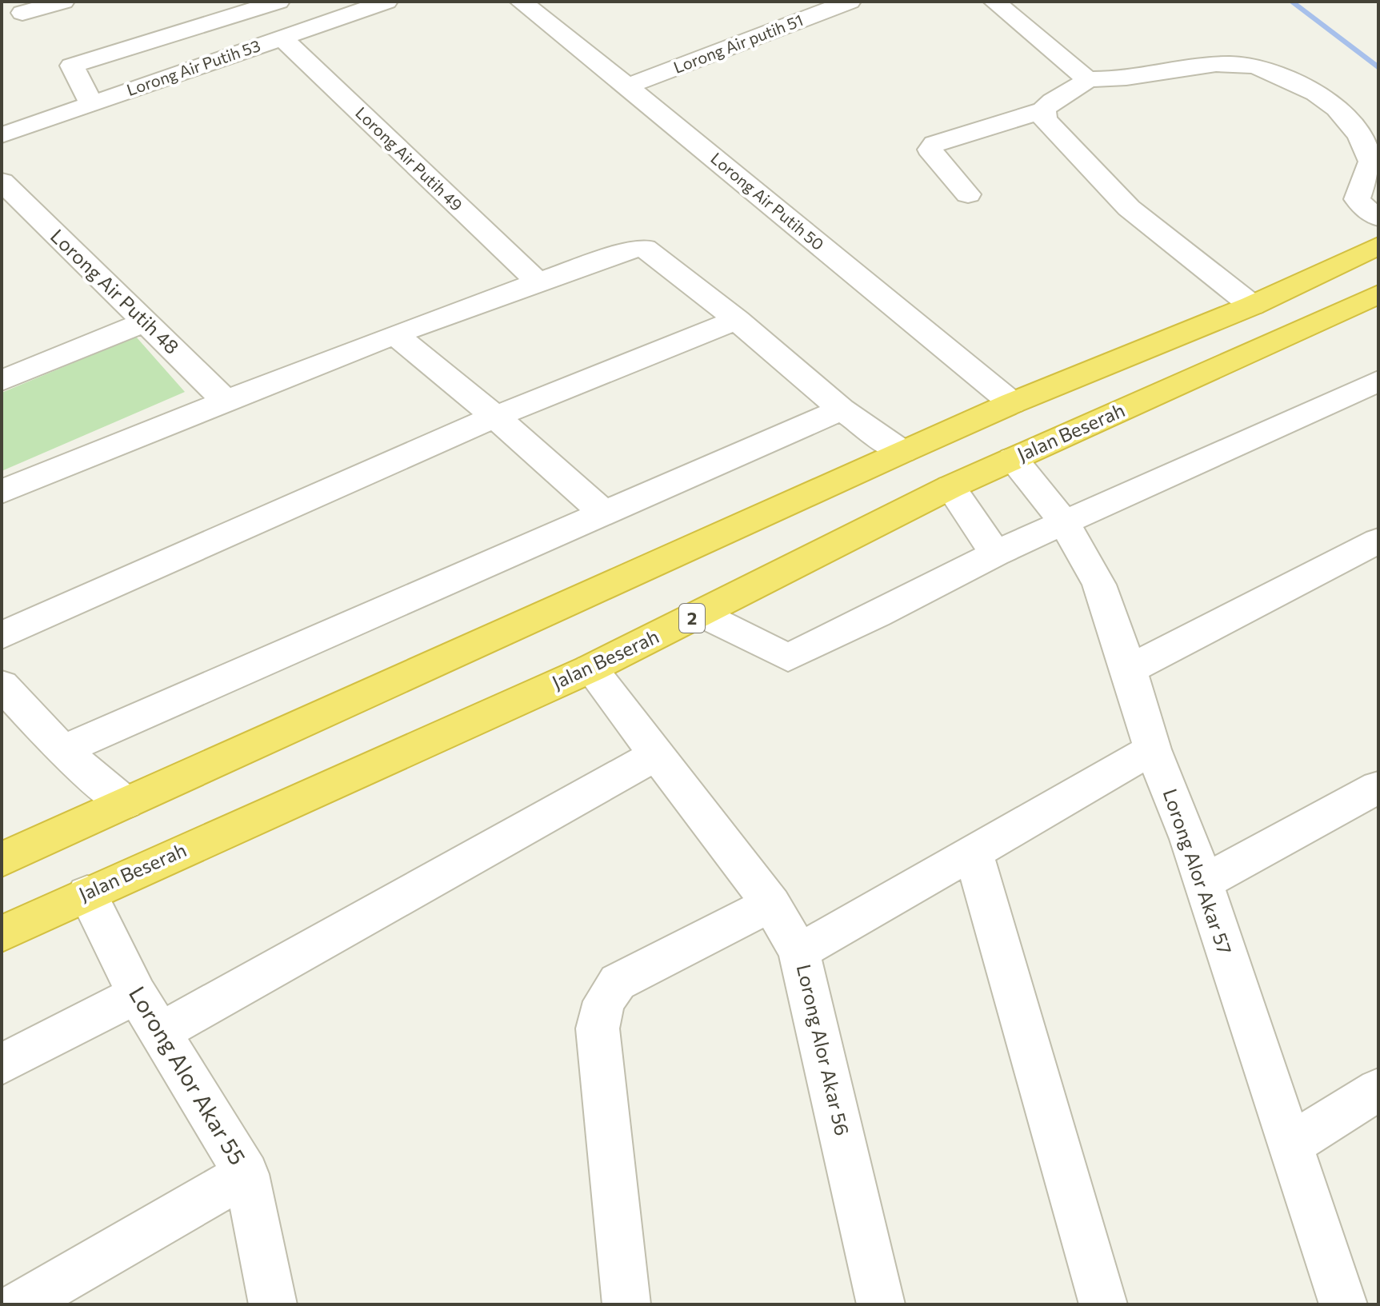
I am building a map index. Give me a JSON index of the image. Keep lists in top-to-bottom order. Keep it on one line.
{"streets":{"highway":["Jalan Beserah","2"],"street":["Lorong Air putih 51","Lorong Air Putih 53","Lorong Air Putih 49","Lorong Air Putih 50","Lorong Air Putih 48","Lorong Alor Akar 57","Lorong Alor Akar 56","Lorong Alor Akar 55"]},"crossings":[["Lorong Air putih 51","Lorong Air Putih 50"],["Lorong Air Putih 53","Lorong Air Putih 49"],["Jalan Beserah","Lorong Alor Akar 57"],["Jalan Beserah","Lorong Alor Akar 56"],["Jalan Beserah","Lorong Alor Akar 55"]]}
